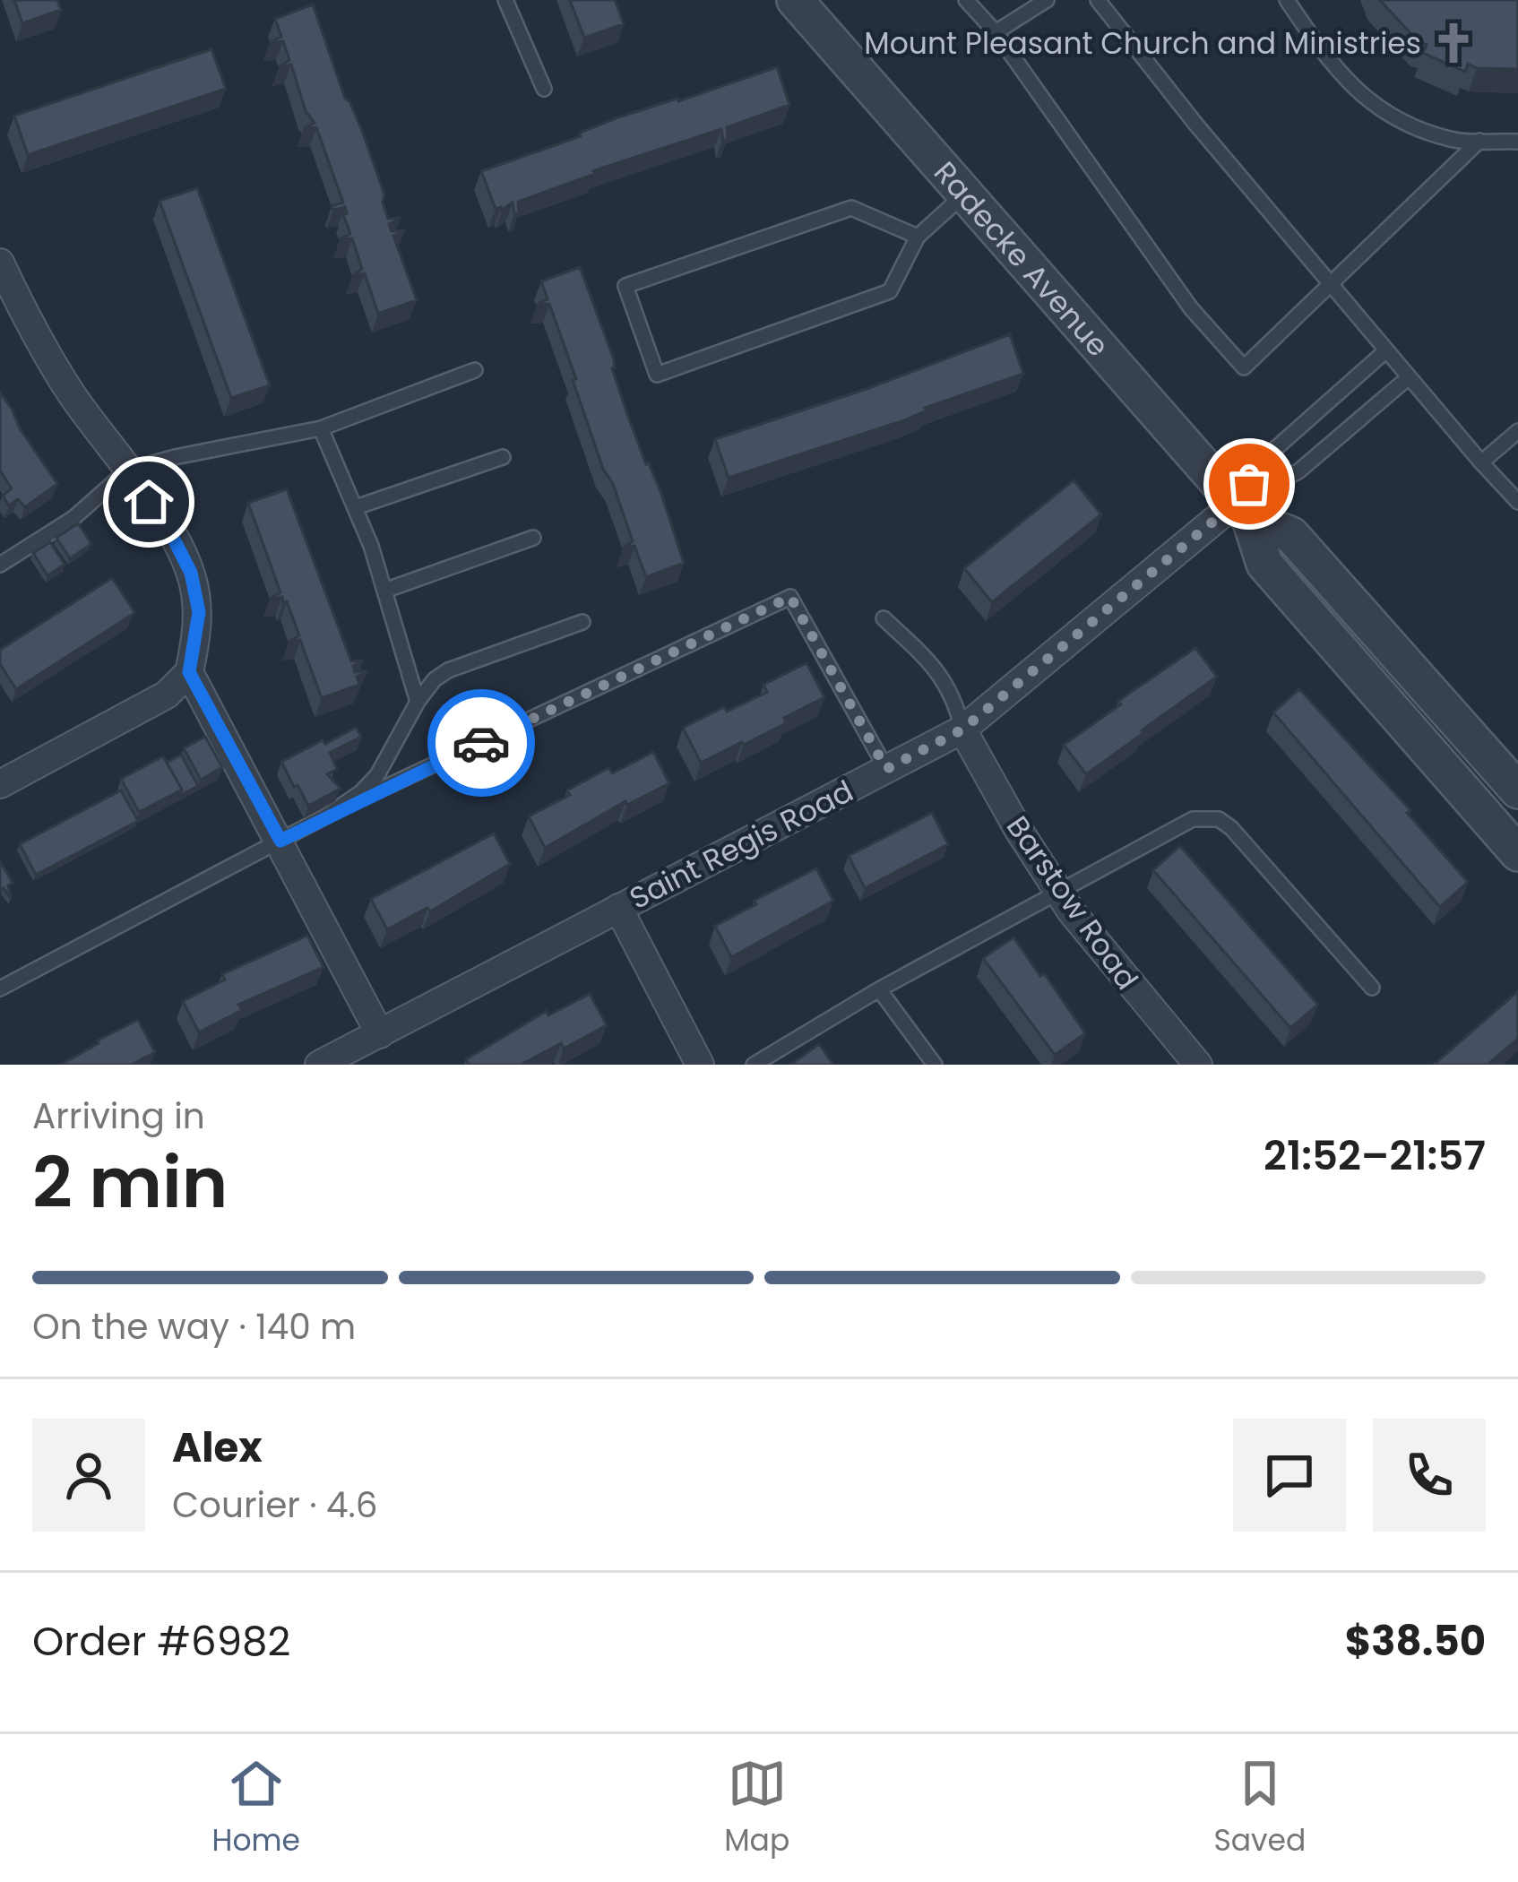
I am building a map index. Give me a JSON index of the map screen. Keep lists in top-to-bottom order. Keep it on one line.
{"streets":{"street":["Radecke Avenue","Saint Regis Road","Barstow Road"]},"crossings":[["Radecke Avenue","Saint Regis Road"],["Saint Regis Road","Barstow Road"]],"places":{"church":["Mount Pleasant Church and Ministries"]},"page":{"heading":["2 min","Arriving in","21:52–21:57"],"panel":["Alex","Courier · 4.6","Order #6982","$38.50"],"bar":"On the way · 140 m","tabs":["Home","Map","Saved"]}}
